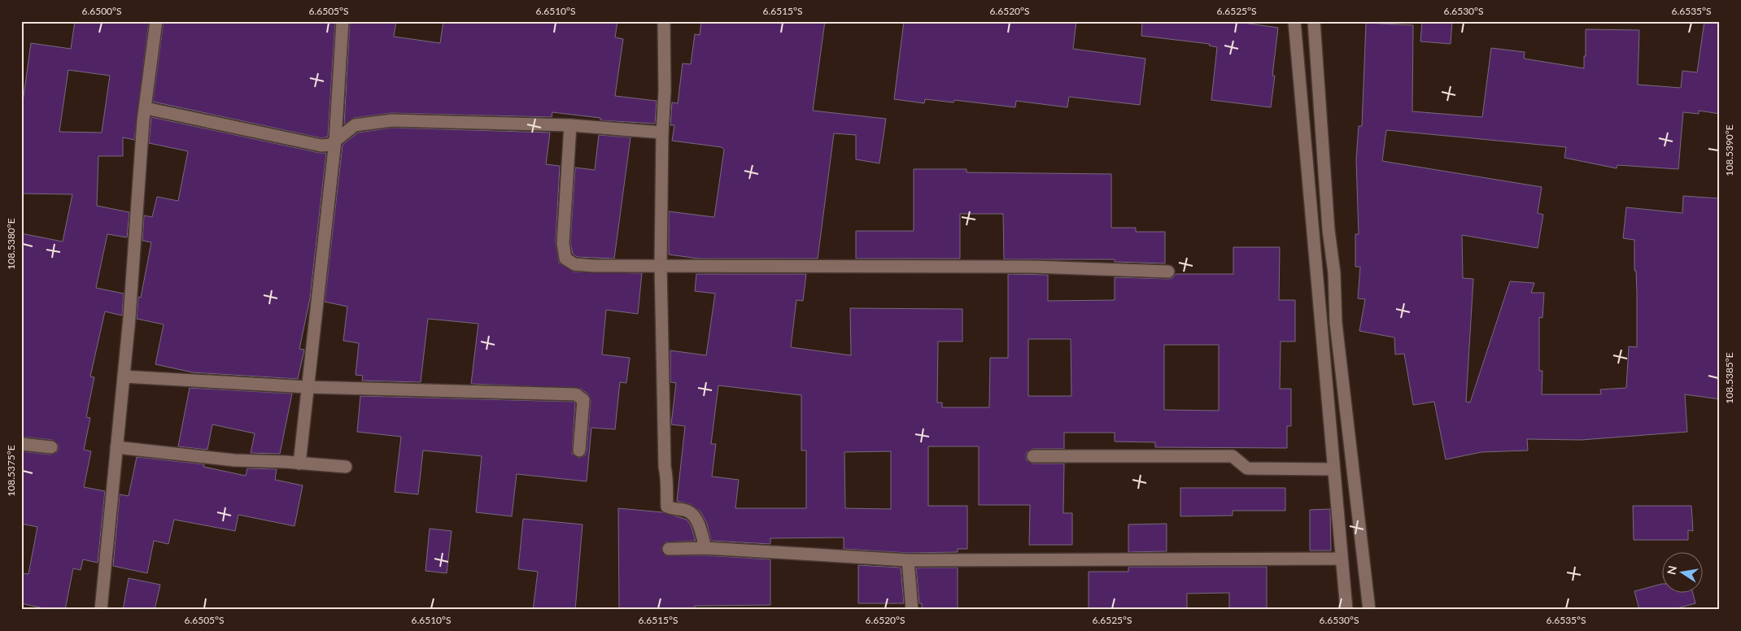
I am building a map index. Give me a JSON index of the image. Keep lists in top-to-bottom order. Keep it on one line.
{"north":"left","coordinates":["6.6500°S","6.6505°S","6.6510°S","6.6515°S","6.6520°S","6.6525°S","6.6530°S","6.6535°S","108.5390°E","108.5380°E","108.5385°E","108.5375°E"]}
